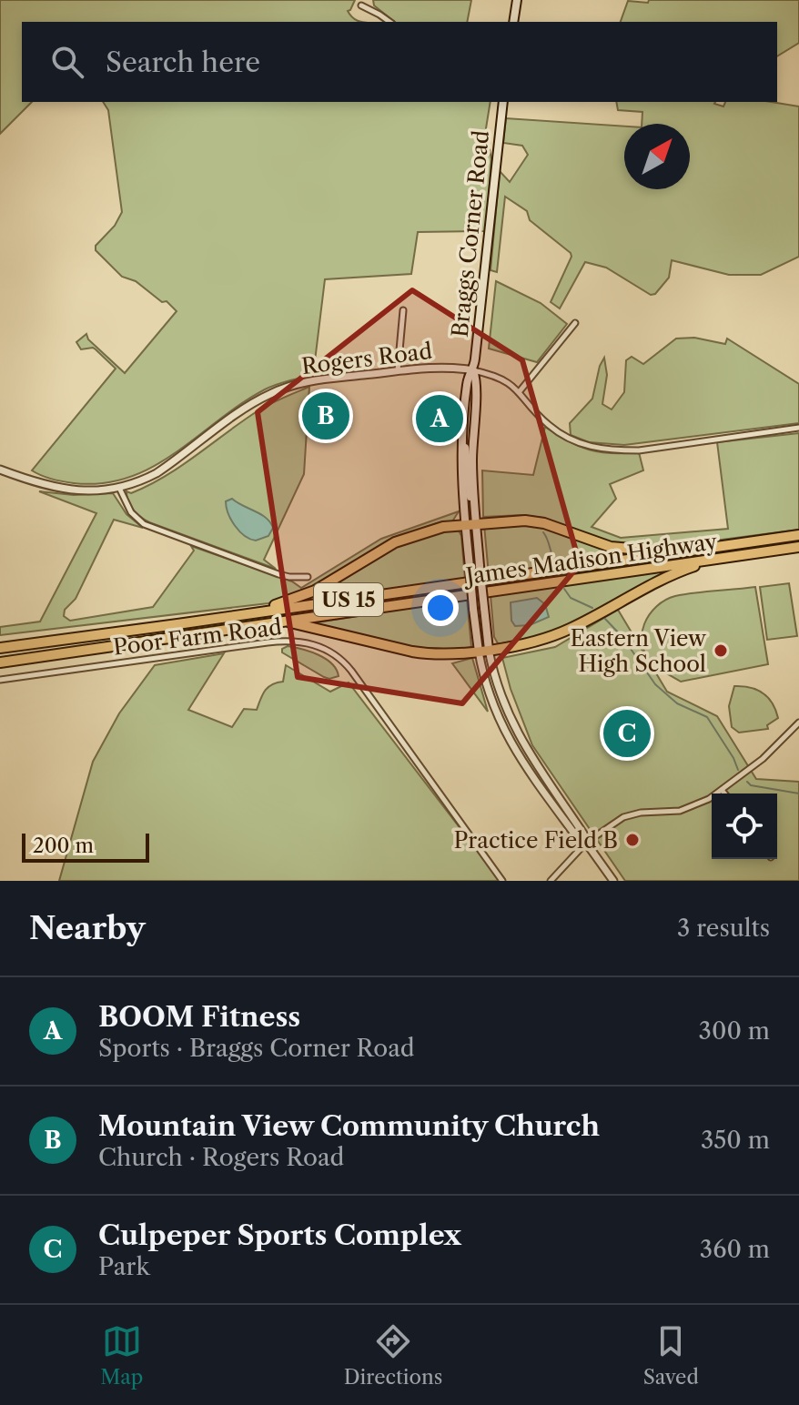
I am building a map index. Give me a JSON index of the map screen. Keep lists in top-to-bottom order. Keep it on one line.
{"streets":{"highway":["James Madison Highway","US 15"],"main road":["Braggs Corner Road"],"street":["Rogers Road","Poor Farm Road"]},"crossings":[["Braggs Corner Road","Rogers Road"]],"places":["Eastern View High School","Practice Field B"],"scale_bar":"200 m","north":"top right","page":{"search":"Search here","pins":["B","A","C"],"scale":"200 m","heading":["Nearby","3 results"],"list":[{"mark":"A","name":"BOOM Fitness","note":"Sports · Braggs Corner Road","value":"300 m"},{"mark":"B","name":"Mountain View Community Church","note":"Church · Rogers Road","value":"350 m"},{"mark":"C","name":"Culpeper Sports Complex","note":"Park","value":"360 m"}],"nav":["Map","Directions","Saved"]}}
